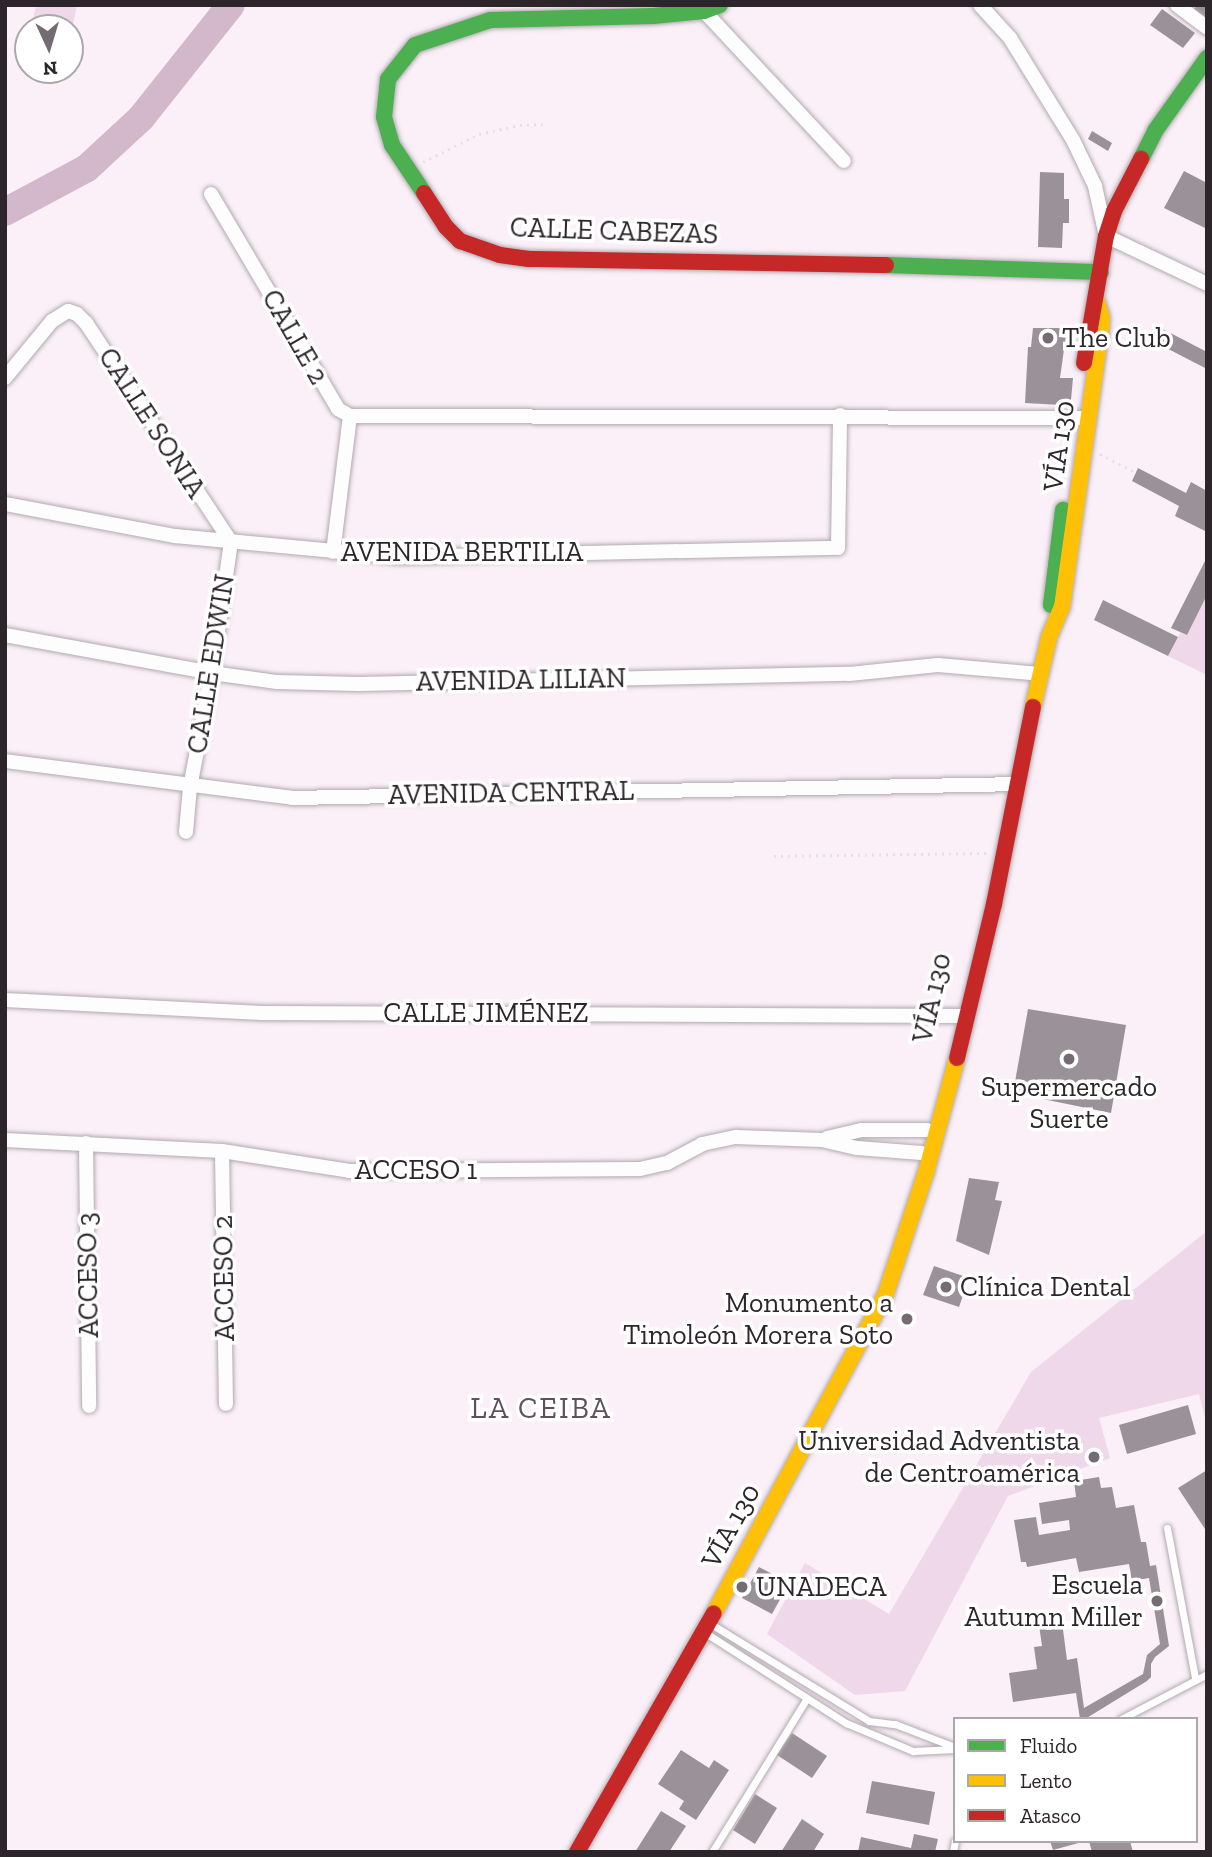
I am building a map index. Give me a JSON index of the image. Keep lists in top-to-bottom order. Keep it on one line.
{"streets":{"main road":["CALLE CABEZAS","VÍA 130"],"street":["CALLE 2","CALLE SONIA","AVENIDA BERTILIA","CALLE EDWIN","AVENIDA LILIAN","AVENIDA CENTRAL","CALLE JIMÉNEZ","ACCESO 1","ACCESO 3","ACCESO 2"]},"crossings":[["CALLE CABEZAS","VÍA 130"],["CALLE SONIA","AVENIDA BERTILIA"],["CALLE SONIA","CALLE EDWIN"],["VÍA 130","AVENIDA LILIAN"],["VÍA 130","AVENIDA CENTRAL"],["VÍA 130","CALLE JIMÉNEZ"],["VÍA 130","ACCESO 1"],["AVENIDA BERTILIA","CALLE EDWIN"],["CALLE EDWIN","AVENIDA LILIAN"],["CALLE EDWIN","AVENIDA CENTRAL"],["ACCESO 1","ACCESO 3"],["ACCESO 1","ACCESO 2"]],"districts":["LA CEIBA"],"places":["The Club","Supermercado Suerte","Clínica Dental","Monumento a Timoleón Morera Soto","Universidad Adventista de Centroamérica","UNADECA","Escuela Autumn Miller"],"legend":["Fluido","Lento","Atasco"],"north":"bottom"}
